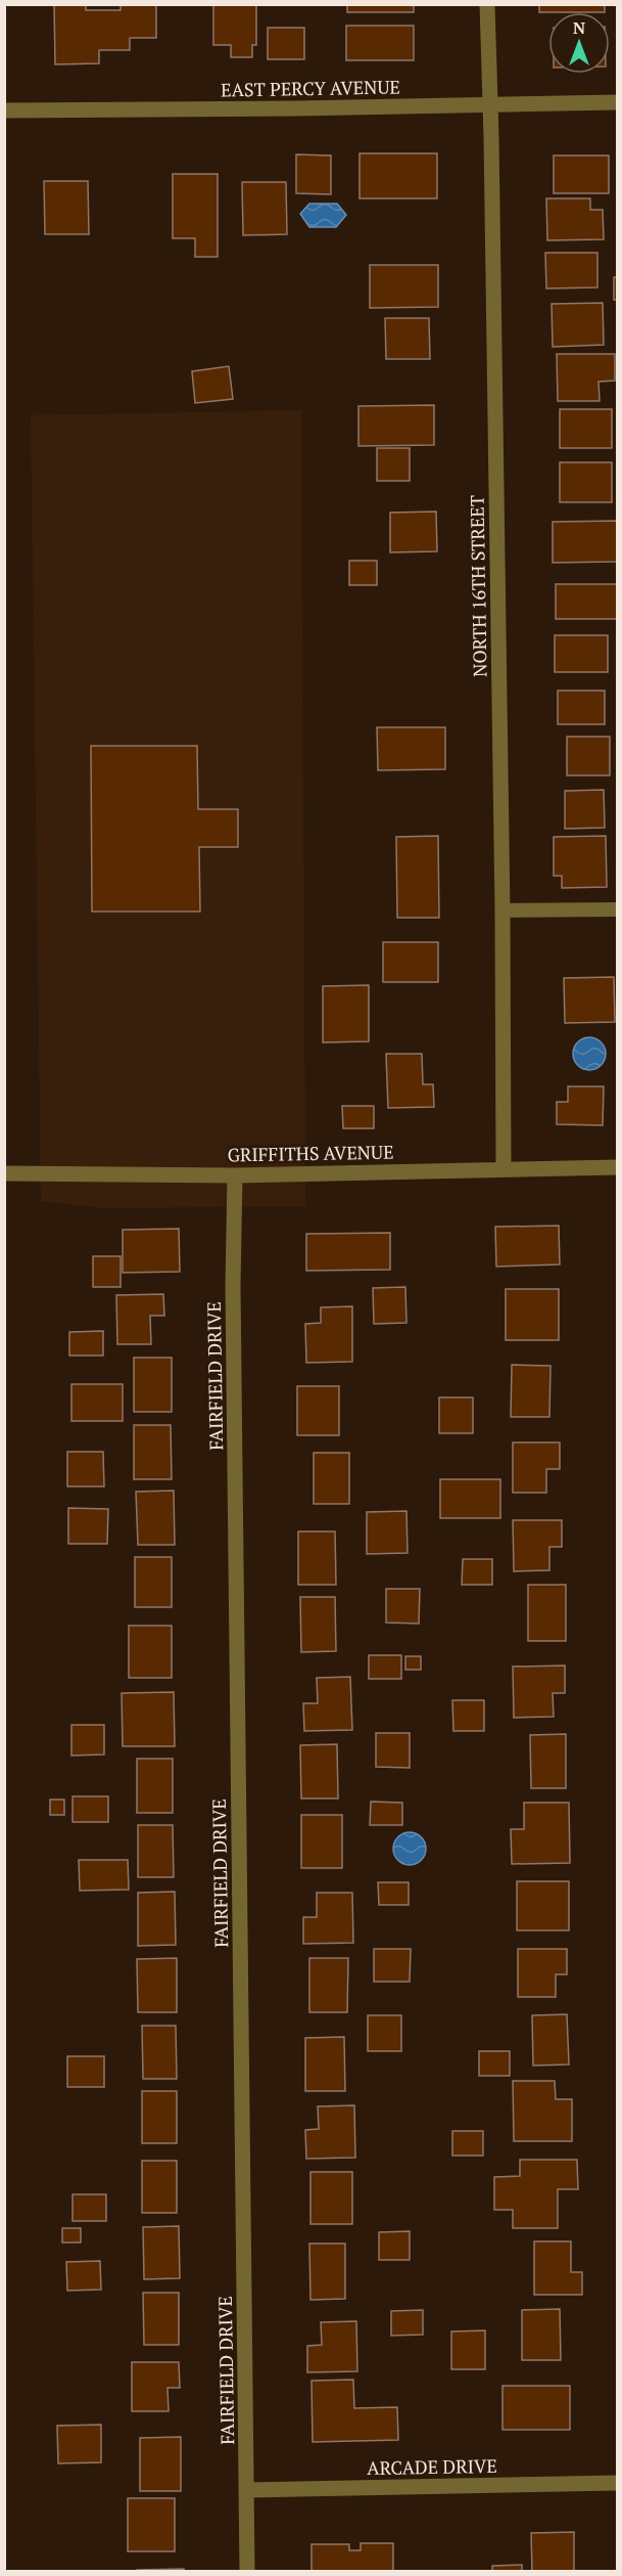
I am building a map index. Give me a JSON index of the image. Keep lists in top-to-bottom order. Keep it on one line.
{"streets":{"street":["EAST PERCY AVENUE","NORTH 16TH STREET","GRIFFITHS AVENUE","FAIRFIELD DRIVE","ARCADE DRIVE"]},"crossings":[["EAST PERCY AVENUE","NORTH 16TH STREET"],["NORTH 16TH STREET","GRIFFITHS AVENUE"],["GRIFFITHS AVENUE","FAIRFIELD DRIVE"],["FAIRFIELD DRIVE","ARCADE DRIVE"]],"north":"top"}
